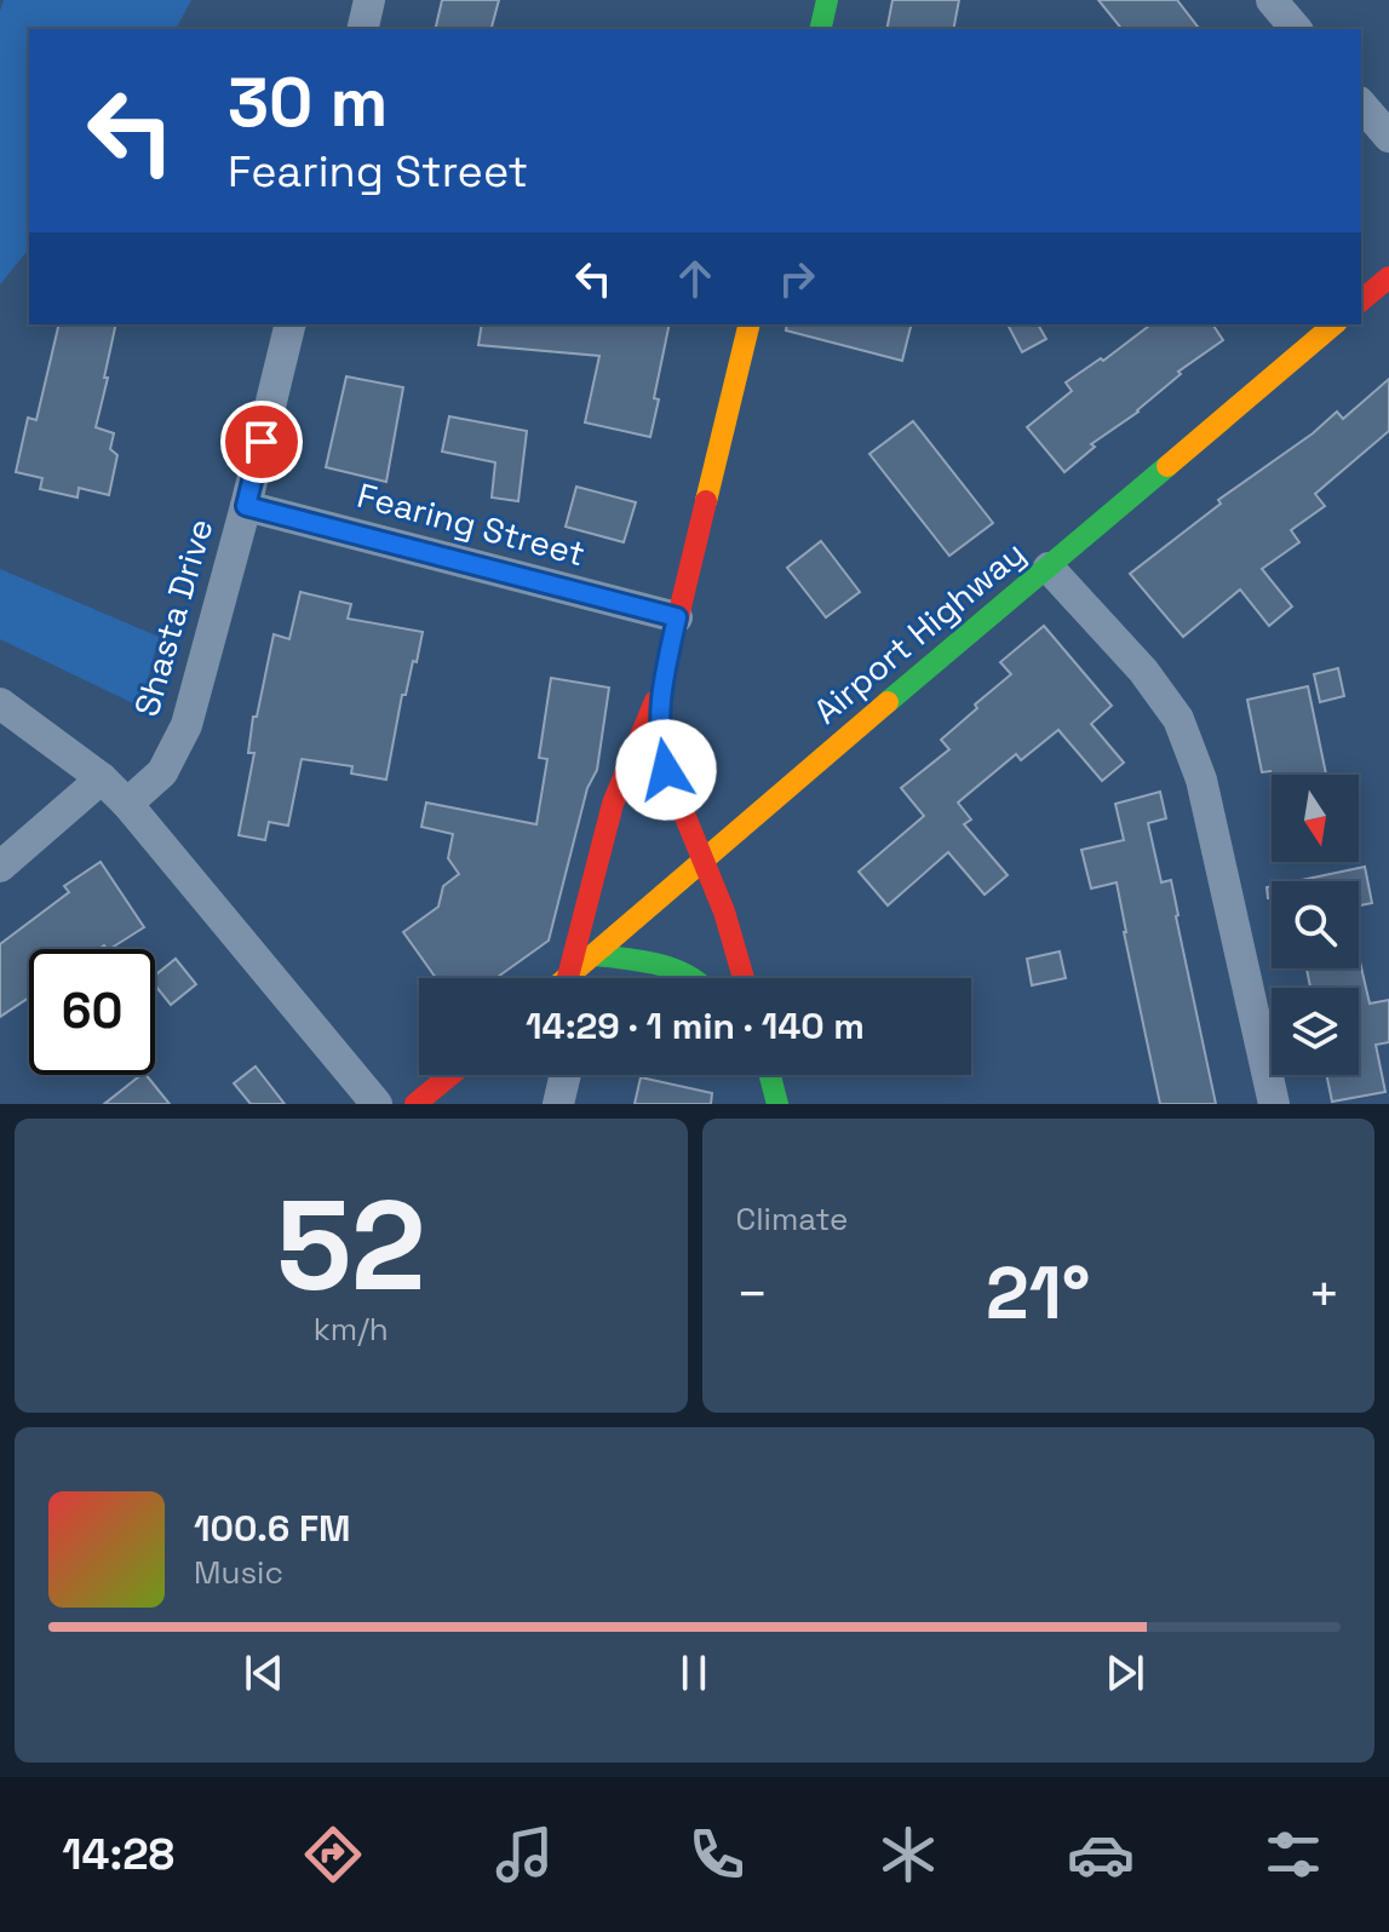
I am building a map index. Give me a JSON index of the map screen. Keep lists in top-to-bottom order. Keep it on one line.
{"streets":{"main road":["Airport Highway"],"street":["Fearing Street","Shasta Drive"]},"crossings":[["Fearing Street","Shasta Drive"]],"north":"bottom","page":{"turn":["30 m","Fearing Street"],"limit":"60","trip":"14:29 · 1 min · 140 m","tile":[["52","km/h"],"Climate"],"heat":["−","21°","+"],"song":["100.6 FM","Music"],"tabs":"14:28"}}
